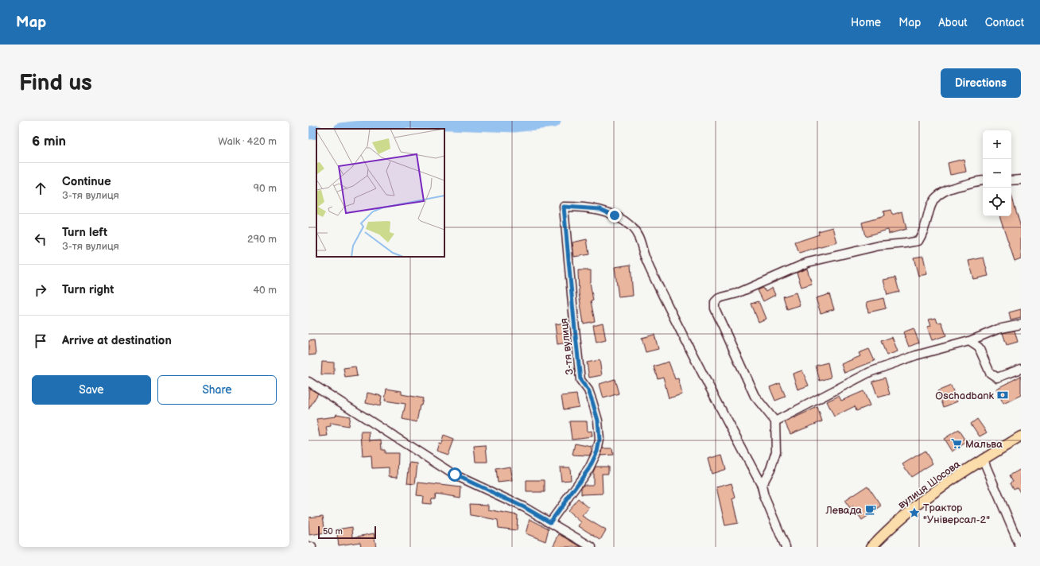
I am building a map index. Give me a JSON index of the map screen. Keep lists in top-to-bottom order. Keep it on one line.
{"streets":{"main road":["вулиця Шосова"],"street":["3-тя вулиця"]},"places":{"bank":["Oschadbank"],"supermarket":["Мальва"],"cafe":["Левада"],"place":["Трактор \"Універсал-2\""]},"scale_bar":"50 m","page":{"header":"Map","nav":["Home","Map","About","Contact"],"buttons":["Directions",["Save","Share"]],"title":"Find us","heading":["6 min","Walk · 420 m"],"map_buttons":["+","−"],"list":[["Continue","3-тя вулиця","90 m"],["Turn left","3-тя вулиця","290 m"],["Turn right","40 m"],"Arrive at destination"],"scale":"50 m"}}
